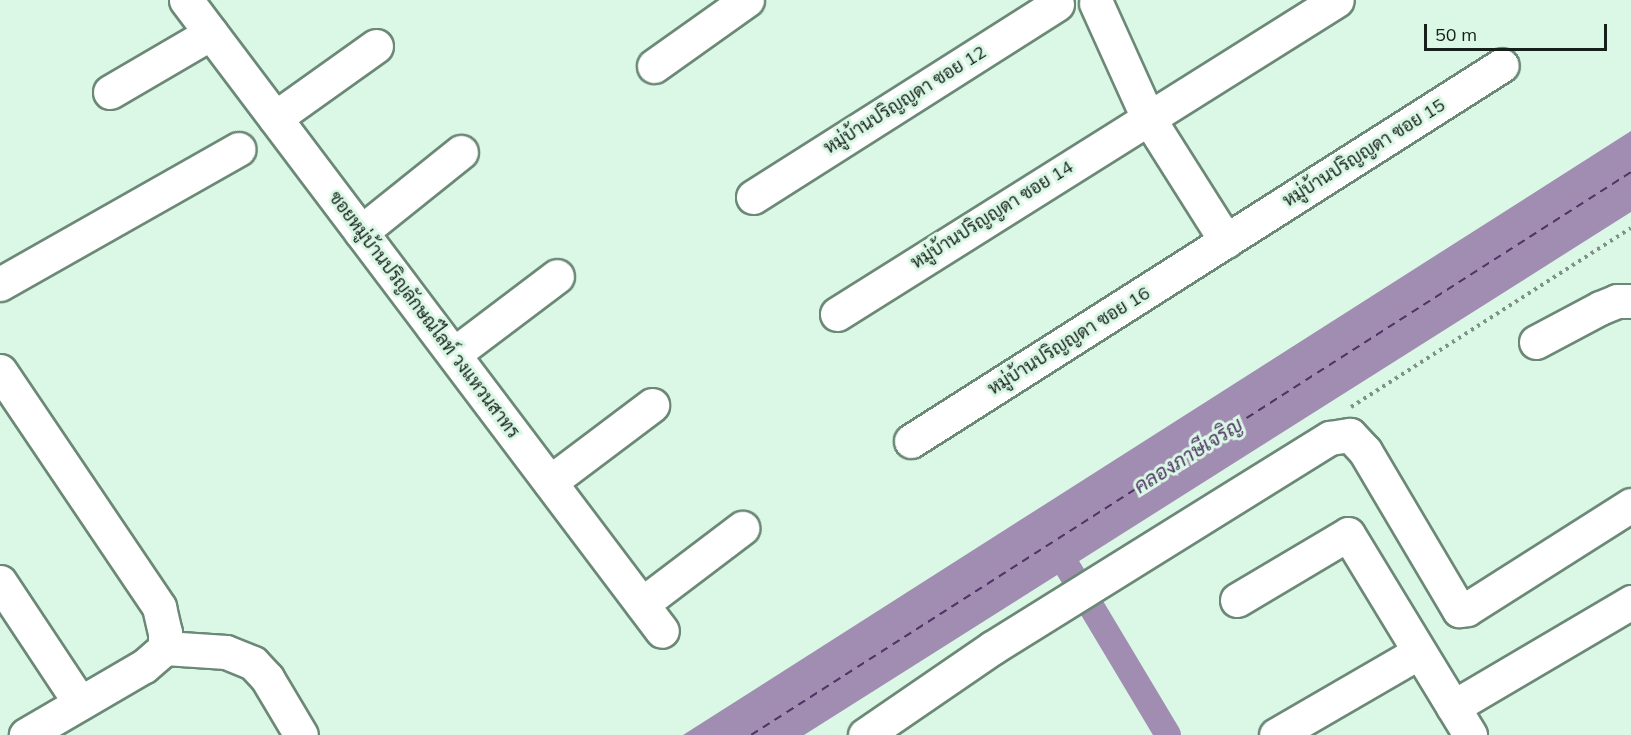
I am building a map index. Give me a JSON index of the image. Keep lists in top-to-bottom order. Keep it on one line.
{"streets":{"street":["หมู่บ้านปริญญดา ซอย 12","หมู่บ้านปริญญดา ซอย 15","หมู่บ้านปริญญดา ซอย 14","ซอยหมู่บ้านปริญลักษณ์ไลท์ วงแหวนสาทร","หมู่บ้านปริญญดา ซอย 16"]},"crossings":[["หมู่บ้านปริญญดา ซอย 15","หมู่บ้านปริญญดา ซอย 16"]],"water":["คลองภาษีเจริญ"],"scale_bar":"50 m"}
